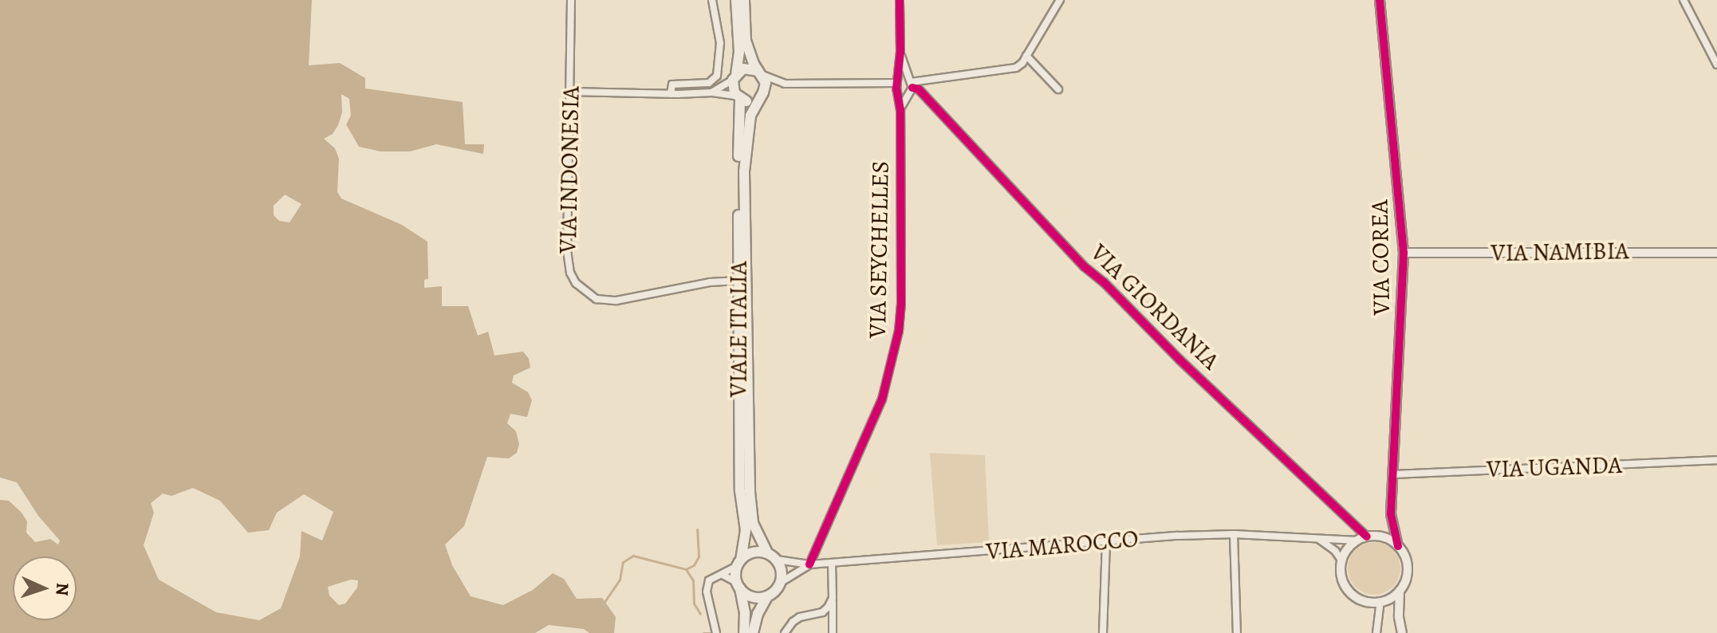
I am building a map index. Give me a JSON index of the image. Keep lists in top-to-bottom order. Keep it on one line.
{"streets":{"main road":["VIALE ITALIA"],"street":["VIA INDONESIA","VIA SEYCHELLES","VIA NAMIBIA","VIA COREA","VIA GIORDANIA","VIA UGANDA","VIA MAROCCO"]},"crossings":[["VIA INDONESIA","VIALE ITALIA"],["VIA SEYCHELLES","VIA GIORDANIA"],["VIA SEYCHELLES","VIA MAROCCO"],["VIA NAMIBIA","VIA COREA"],["VIA COREA","VIA UGANDA"],["VIA GIORDANIA","VIA MAROCCO"],["VIALE ITALIA","VIA MAROCCO"]],"north":"right"}
